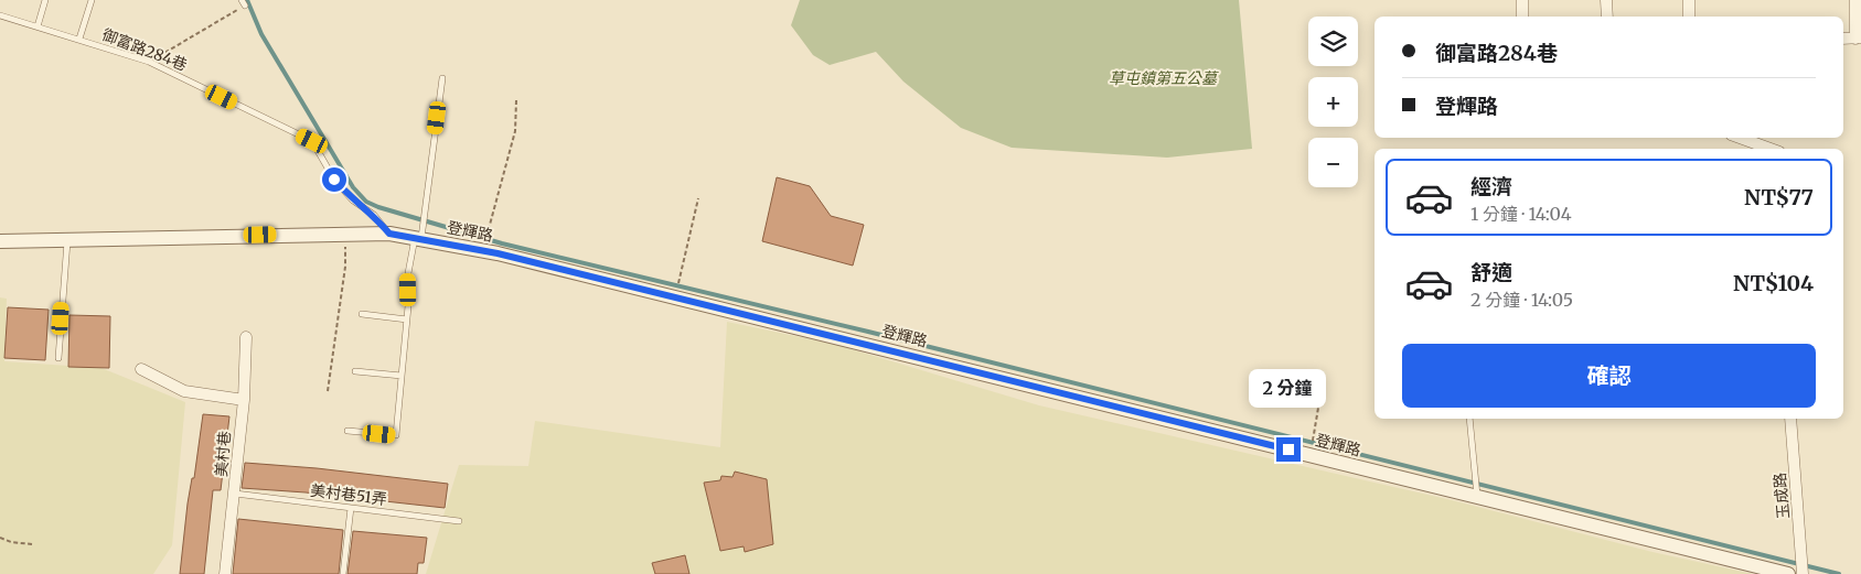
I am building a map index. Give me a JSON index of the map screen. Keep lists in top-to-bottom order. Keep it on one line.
{"streets":{"street":["登輝路","美村巷","玉成路"],"lane":["御富路284巷","美村巷51弄"]},"crossings":[["御富路284巷","登輝路"],["美村巷","美村巷51弄"]],"parks":["草屯鎮第五公墓"],"page":{"map_buttons":["+","−"],"banner":["御富路284巷","登輝路"],"list":[{"name":"經濟","note":"1 分鐘 · 14:04","value":"NT$77"},{"name":"舒適","note":"2 分鐘 · 14:05","value":"NT$104"}],"buttons":"確認","bubble":"2 分鐘"}}
